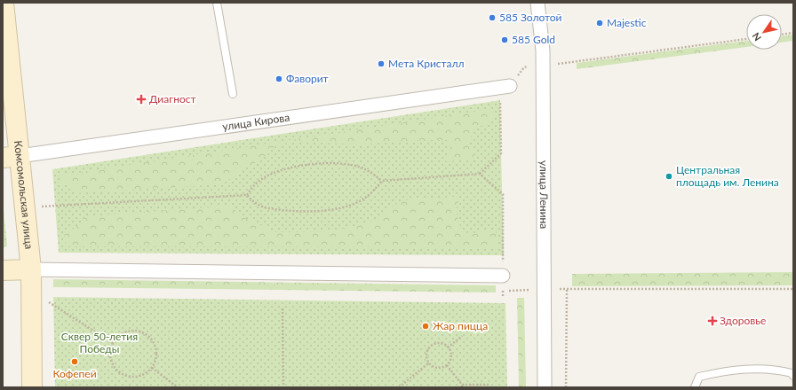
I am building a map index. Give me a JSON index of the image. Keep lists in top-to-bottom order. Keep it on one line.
{"streets":{"main road":["Комсомольская улица"],"street":["улица Кирова","улица Ленина"]},"crossings":[["улица Кирова","Комсомольская улица"]],"parks":["Сквер 50-летия Победы"],"places":{"other":["585 Золотой","Majestic","585 Gold","Мета Кристалл","Фаворит","Центральная площадь им. Ленина","Жар пицца","Кофепей"],"health":["Диагност","Здоровье"]},"north":"bottom left"}
